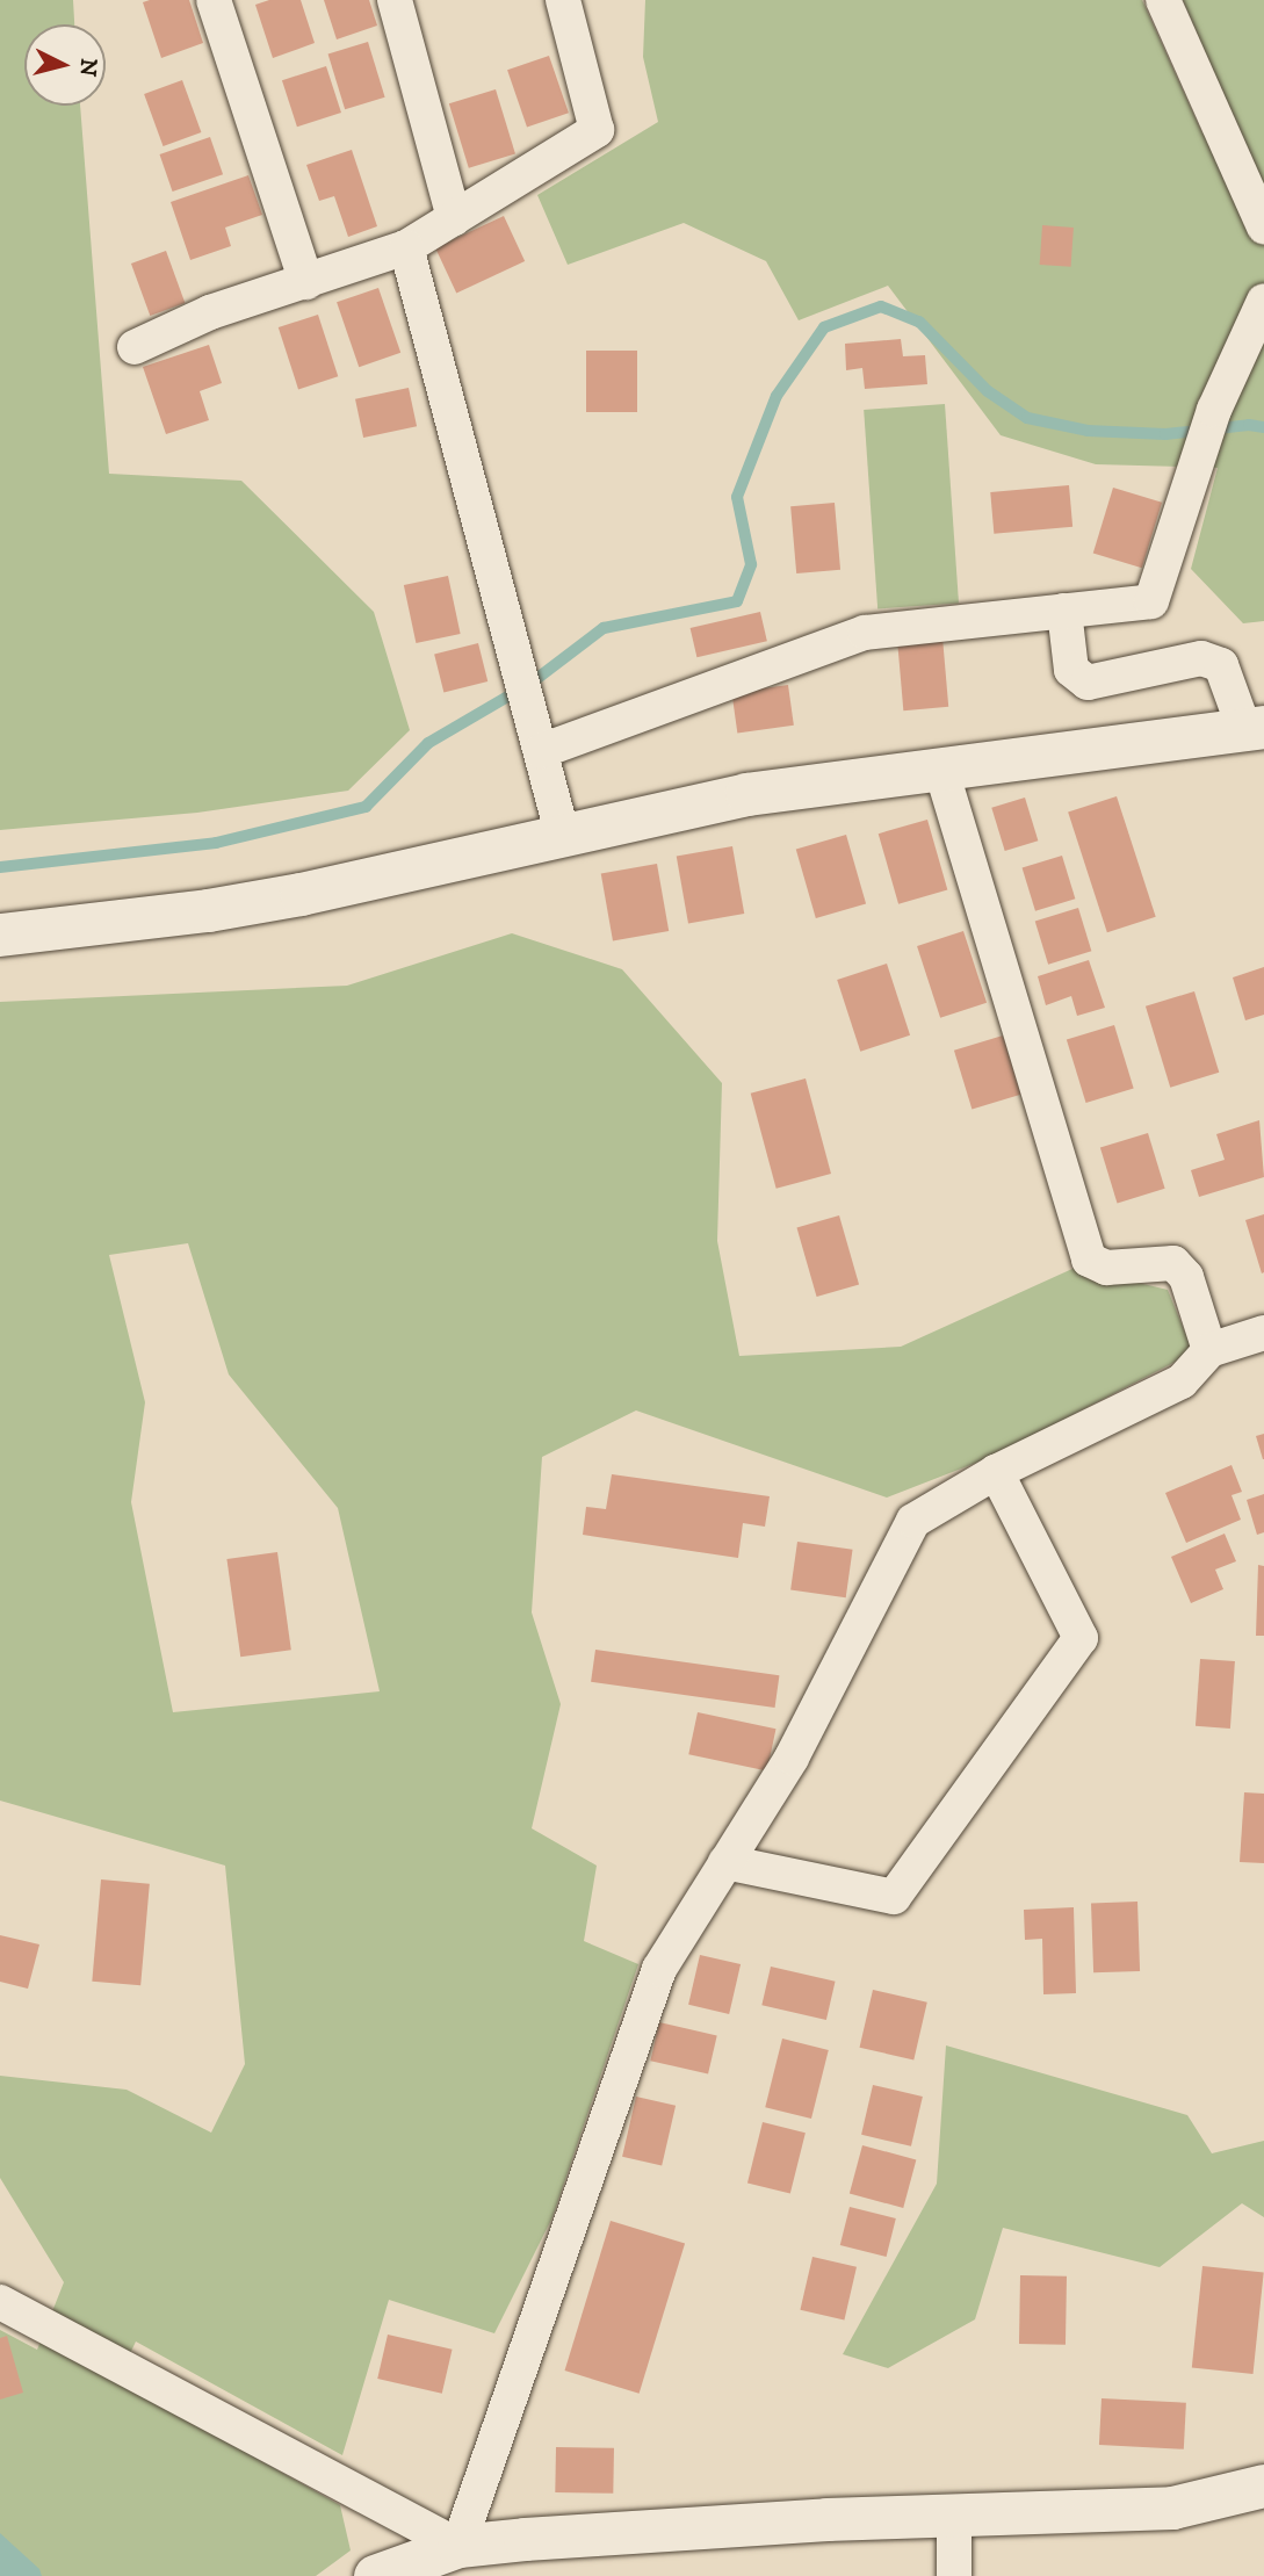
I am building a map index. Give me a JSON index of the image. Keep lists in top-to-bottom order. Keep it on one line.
{"north":"right"}
